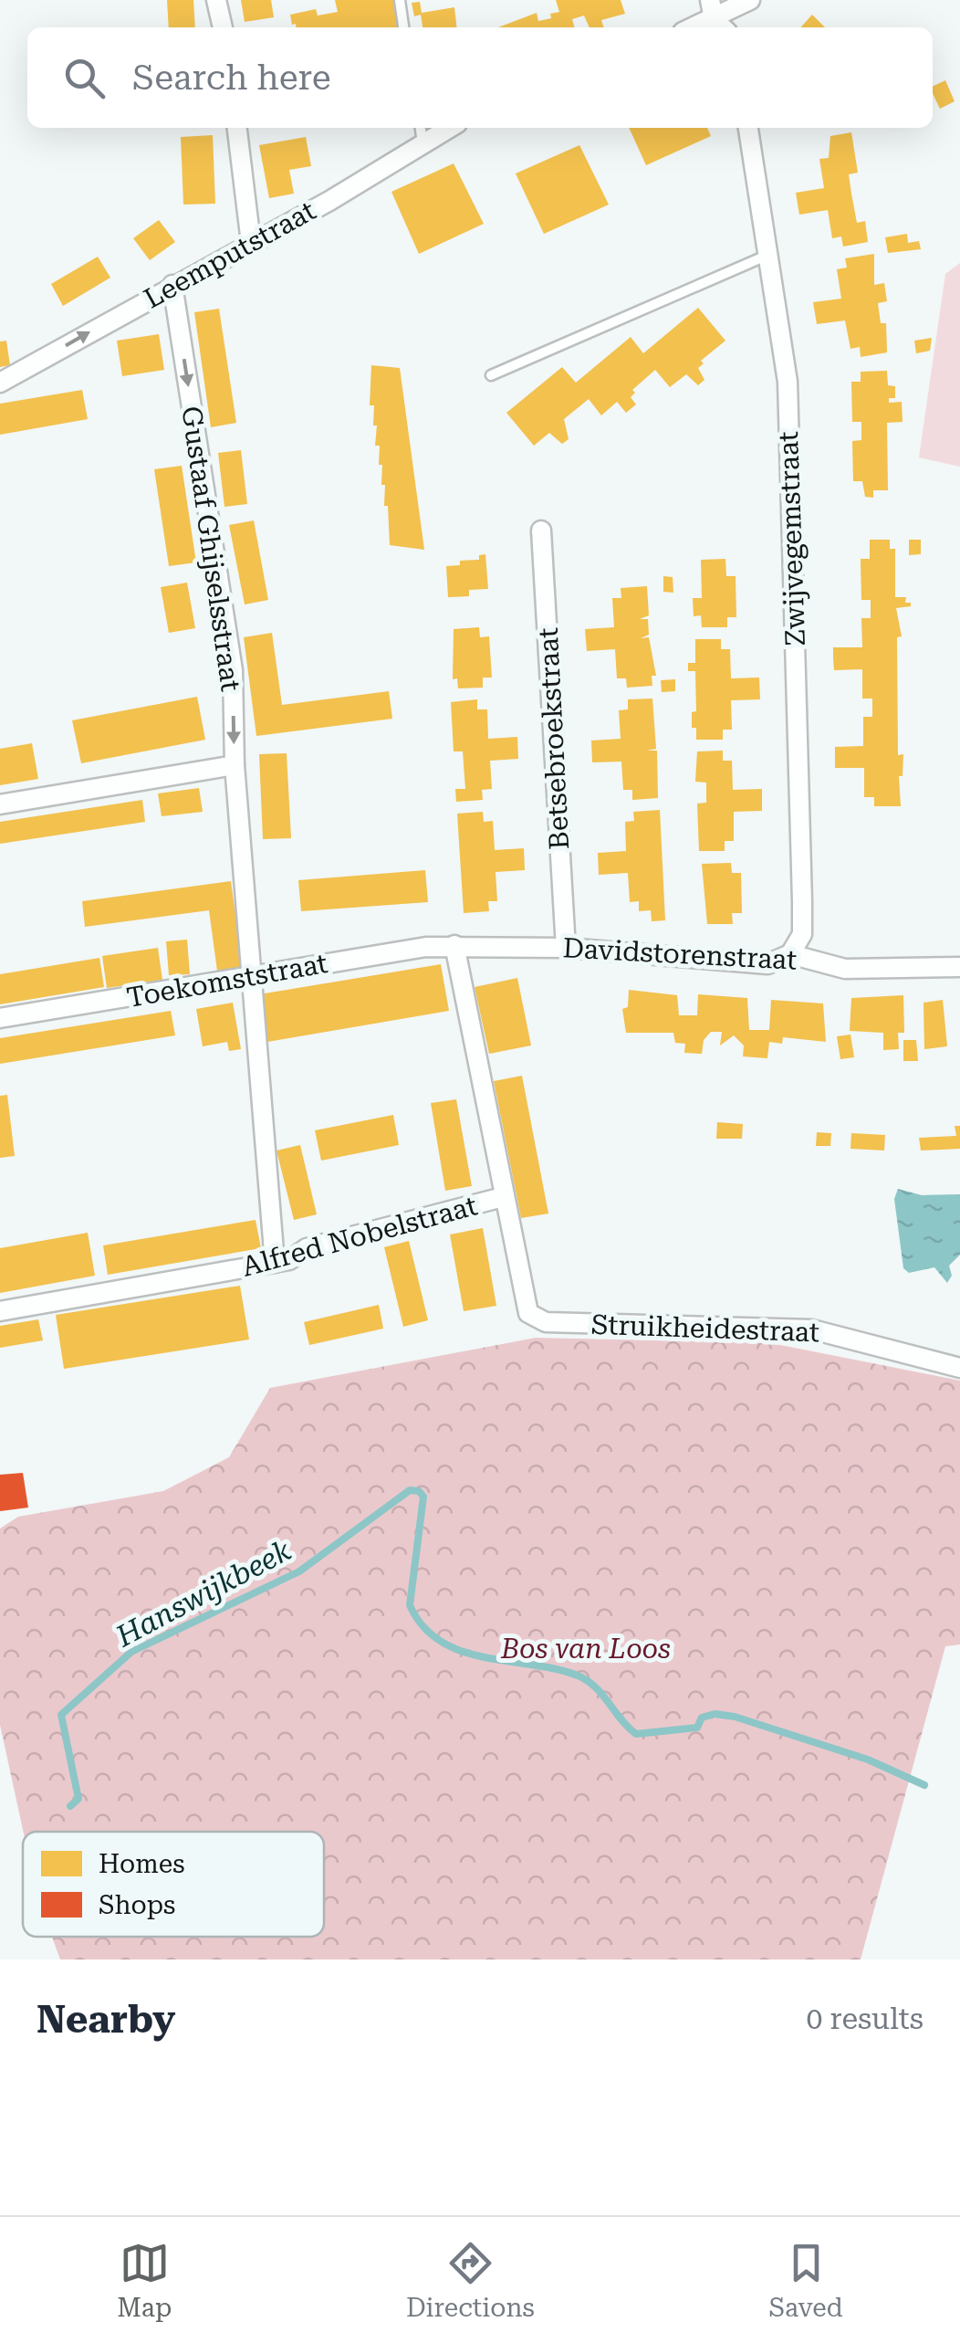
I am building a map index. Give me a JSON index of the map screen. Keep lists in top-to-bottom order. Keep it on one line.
{"streets":{"street":["Leemputstraat","Zwijvegemstraat","Gustaaf Ghijselsstraat","Betsebroekstraat","Davidstorenstraat","Toekomststraat","Alfred Nobelstraat","Struikheidestraat"]},"crossings":[["Leemputstraat","Gustaaf Ghijselsstraat"],["Zwijvegemstraat","Davidstorenstraat"],["Gustaaf Ghijselsstraat","Toekomststraat"],["Gustaaf Ghijselsstraat","Alfred Nobelstraat"],["Betsebroekstraat","Davidstorenstraat"],["Davidstorenstraat","Toekomststraat"],["Alfred Nobelstraat","Struikheidestraat"]],"one_way":["Leemputstraat","Gustaaf Ghijselsstraat"],"water":["Hanswijkbeek"],"parks":["Bos van Loos"],"legend":["Homes","Shops"],"page":{"search":"Search here","heading":["Nearby","0 results"],"nav":["Map","Directions","Saved"]}}
